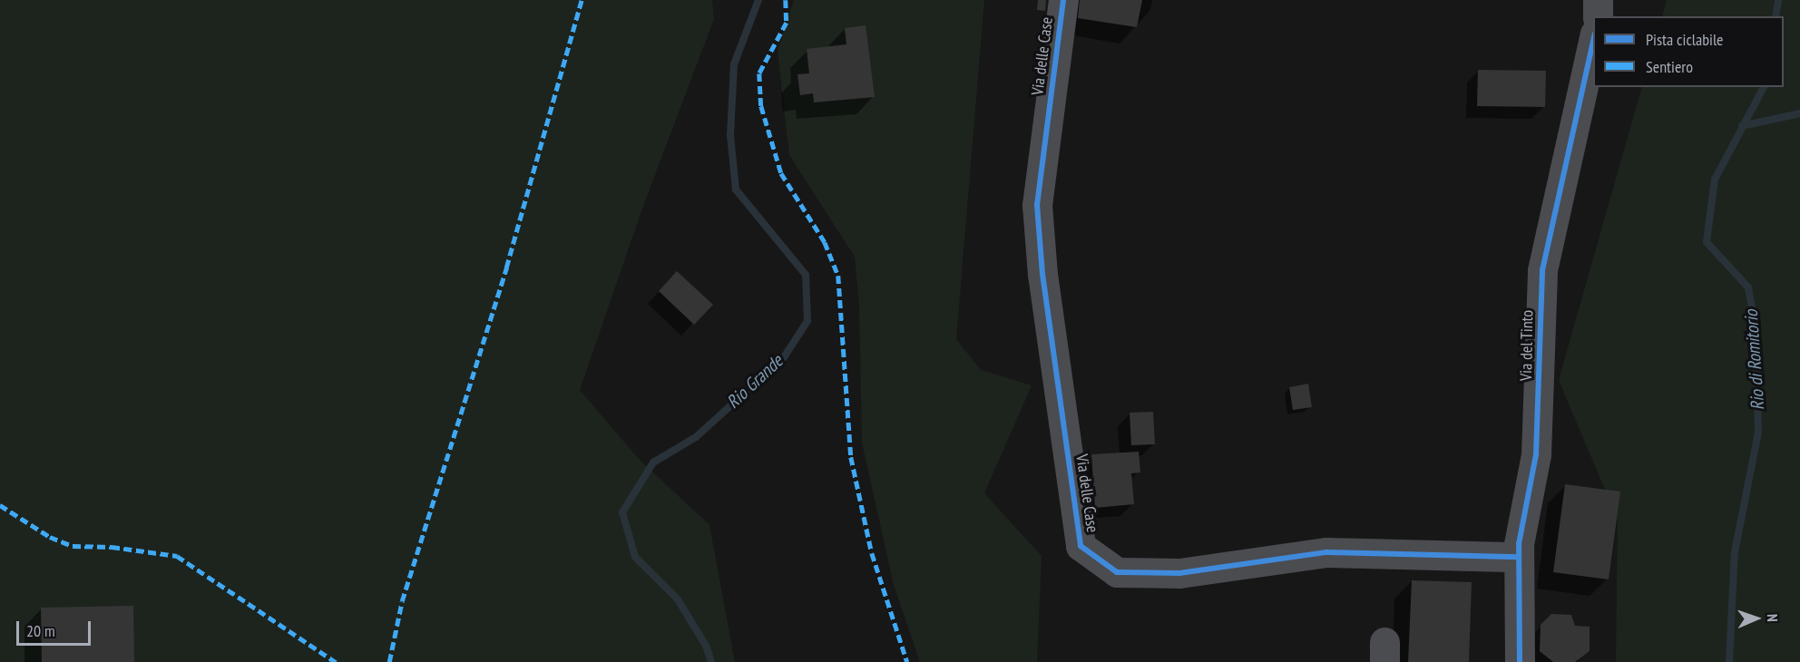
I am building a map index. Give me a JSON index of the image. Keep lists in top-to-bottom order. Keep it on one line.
{"streets":{"street":["Via delle Case","Via del Tinto"]},"crossings":[["Via delle Case","Via del Tinto"]],"water":["Rio di Romitorio","Rio Grande"],"legend":["Pista ciclabile","Sentiero"],"scale_bar":"20 m","north":"right"}
